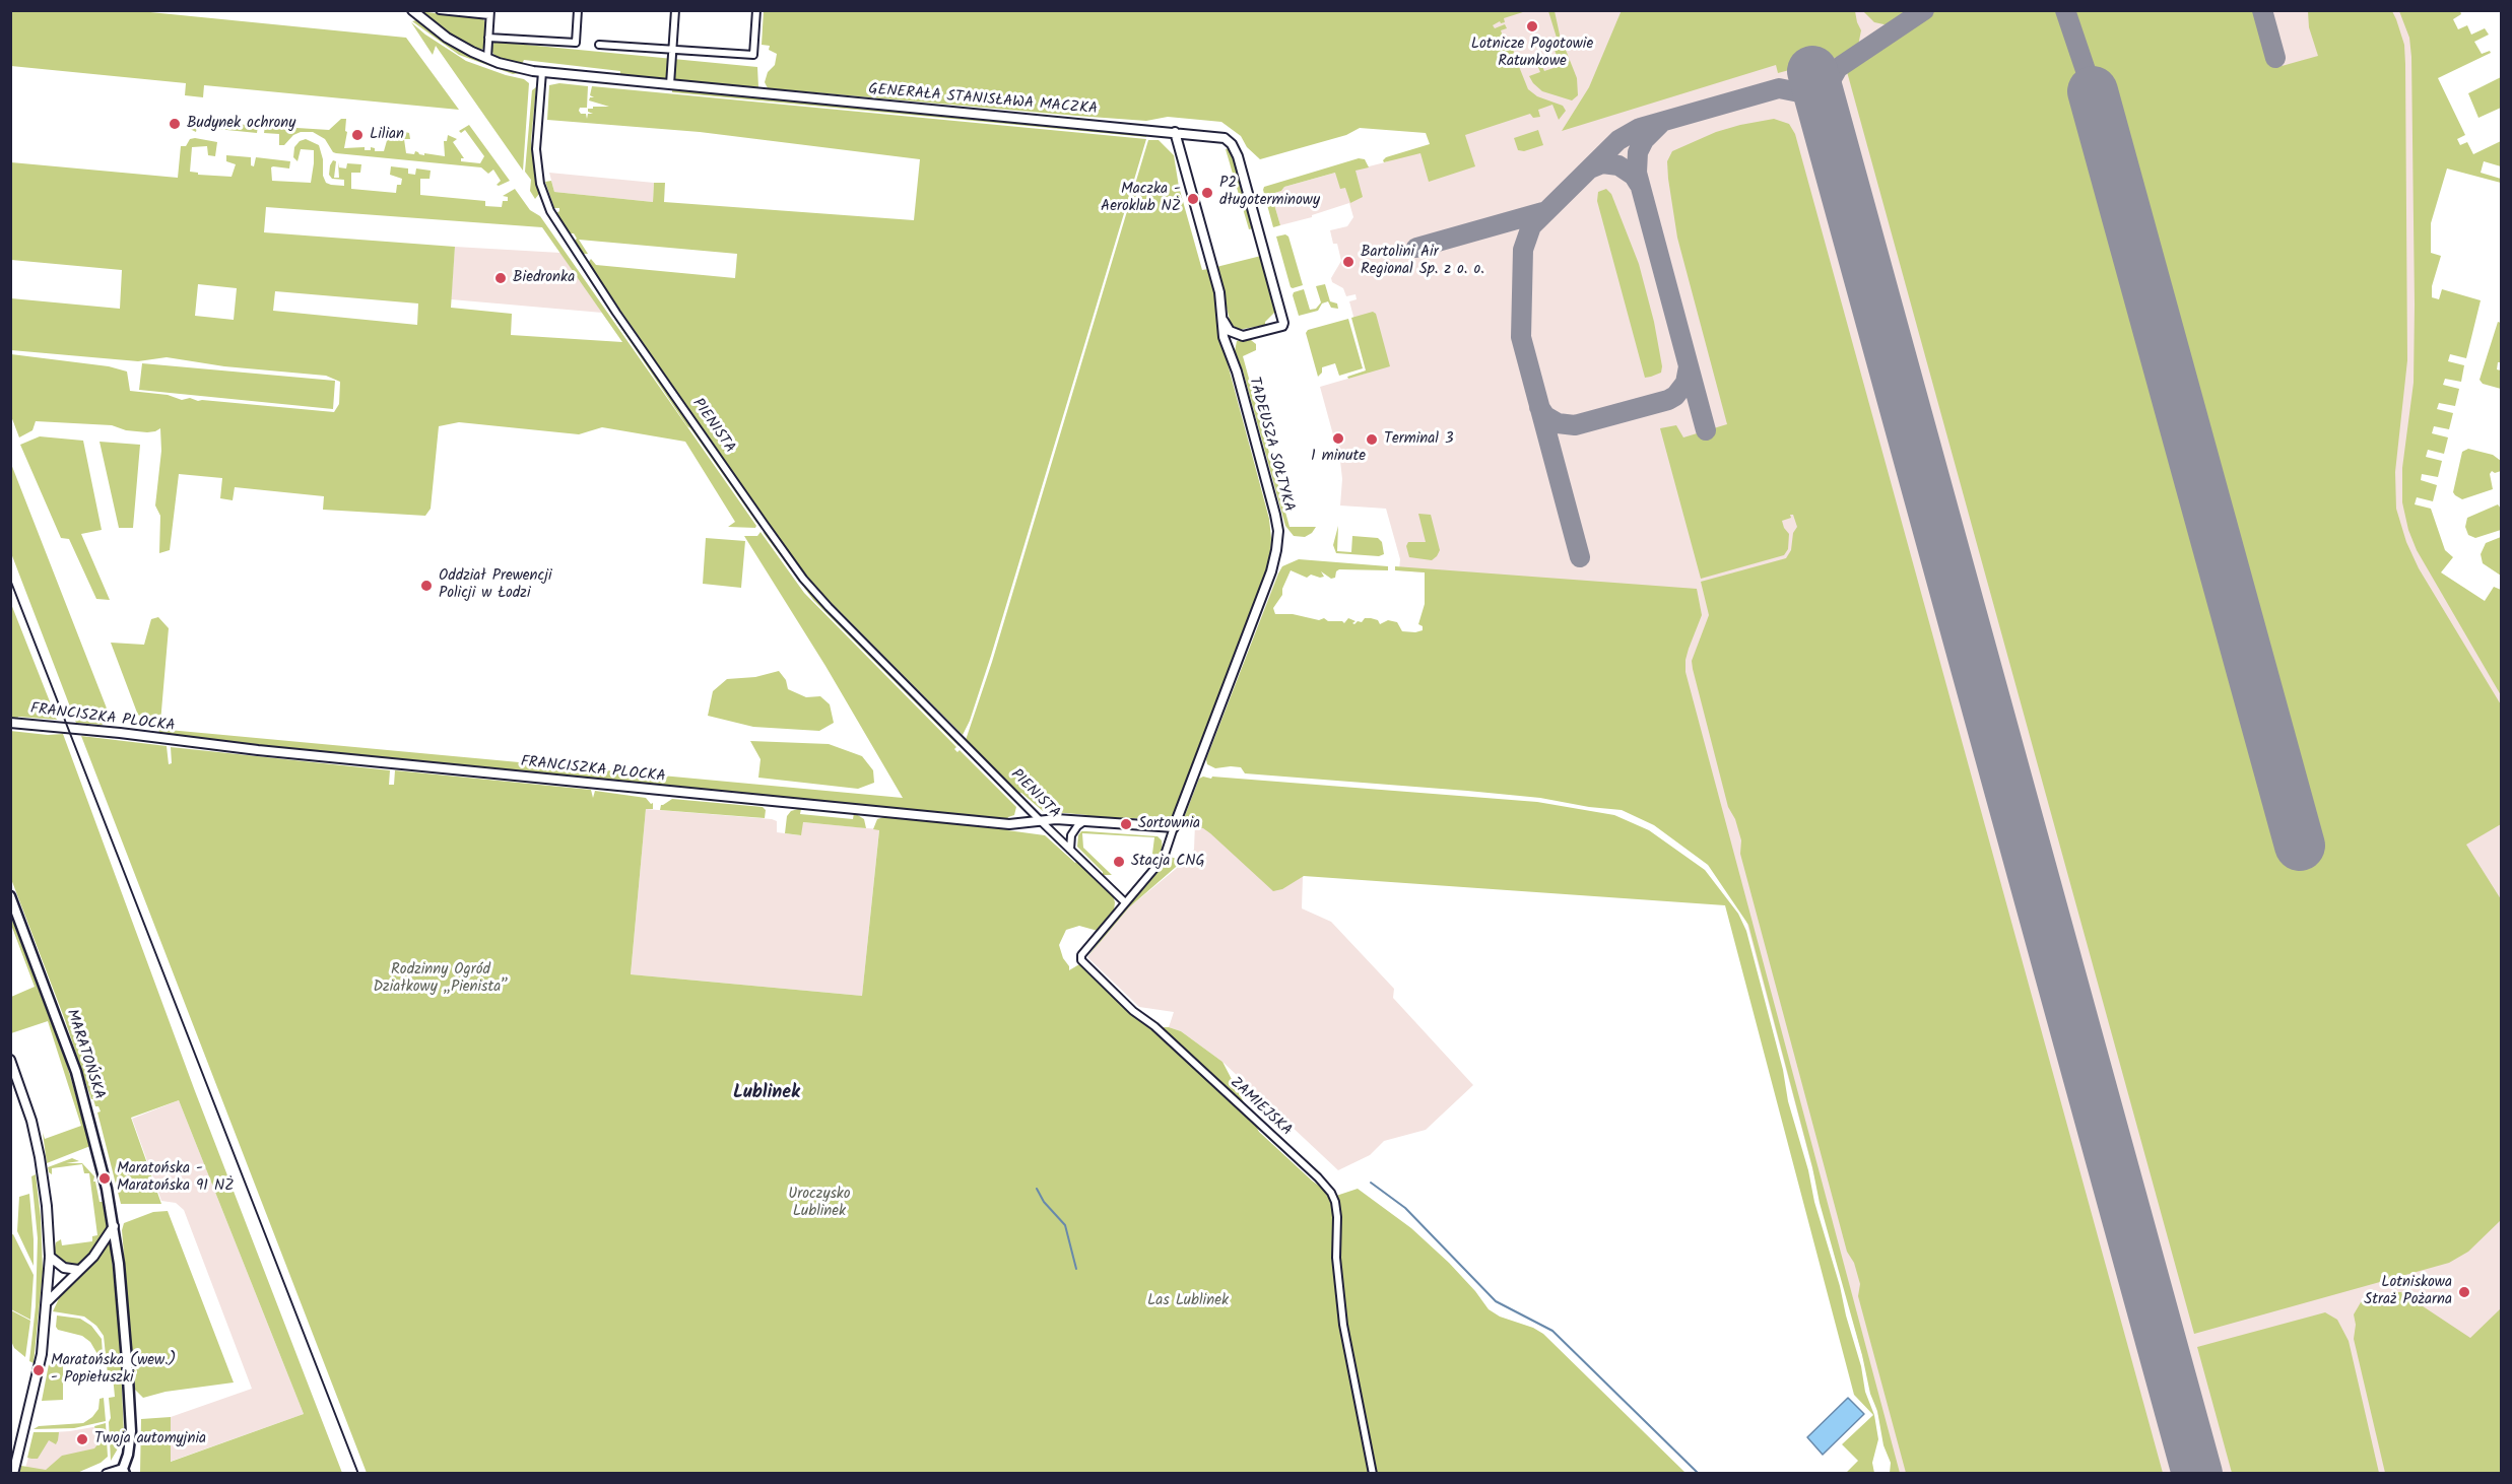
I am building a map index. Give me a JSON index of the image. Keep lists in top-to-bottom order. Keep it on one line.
{"streets":{"main road":["MARATOŃSKA"],"street":["GENERAŁA STANISŁAWA MACZKA","PIENISTA","TADEUSZA SOŁTYKA","FRANCISZKA PLOCKA","ZAMIEJSKA"]},"crossings":[["GENERAŁA STANISŁAWA MACZKA","PIENISTA"],["GENERAŁA STANISŁAWA MACZKA","TADEUSZA SOŁTYKA"],["PIENISTA","FRANCISZKA PLOCKA"],["PIENISTA","ZAMIEJSKA"],["TADEUSZA SOŁTYKA","FRANCISZKA PLOCKA"],["TADEUSZA SOŁTYKA","ZAMIEJSKA"],["FRANCISZKA PLOCKA","ZAMIEJSKA"]],"districts":["Lublinek"],"parks":["Rodzinny Ogród Działkowy „Pienista”","Uroczysko Lublinek","Las Lublinek"],"places":["Lotnicze Pogotowie Ratunkowe","Budynek ochrony","Lilian","P2 długoterminowy","Maczka - Aeroklub NŻ","Bartolini Air Regional Sp. z o. o.","Biedronka","1 minute","Terminal 3","Oddział Prewencji Policji w Łodzi","Sortownia","Stacja CNG","Maratońska - Maratońska 91 NŻ","Lotniskowa Straż Pożarna","Maratońska (wew.) - Popiełuszki","Twoja automyjnia"]}
